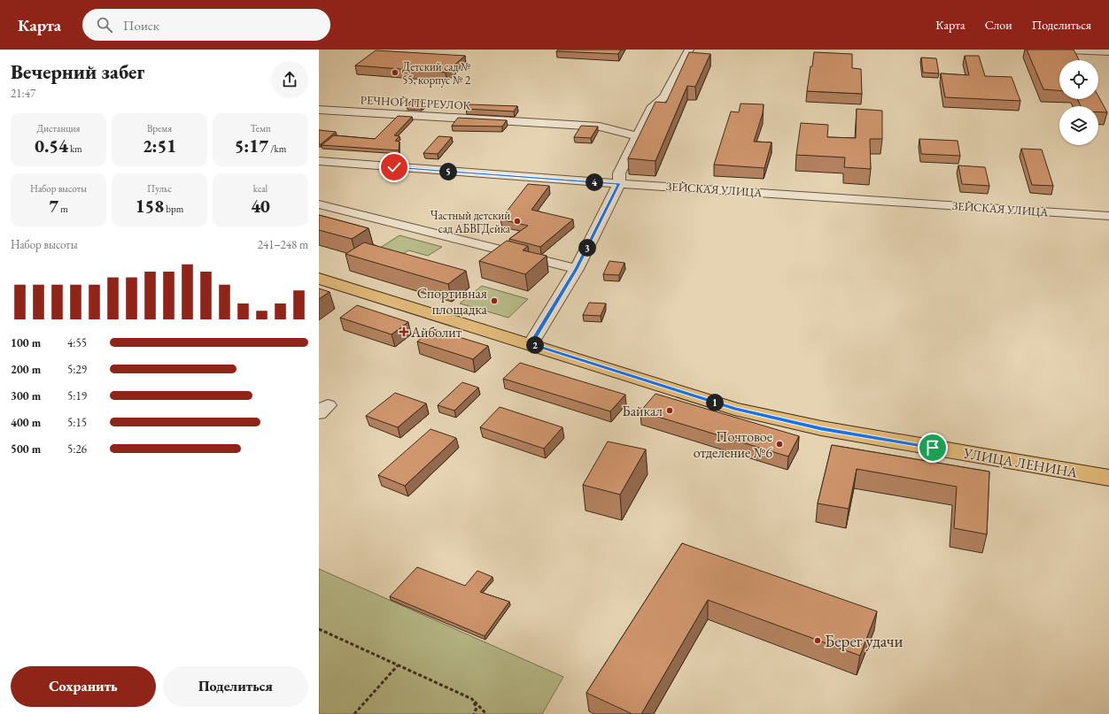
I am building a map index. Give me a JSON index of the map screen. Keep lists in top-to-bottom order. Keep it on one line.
{"streets":{"main road":["УЛИЦА ЛЕНИНА"],"street":["РЕЧНОЙ ПЕРЕУЛОК","ЗЕЙСКАЯ УЛИЦА"]},"places":{"other":["Детский сад № 55, корпус № 2","Частный детский сад АБВГДейка","Спортивная площадка","Байкал","Почтовое отделение №6","Берег удачи"],"health":["Айболит"]},"page":{"header":"Карта","search":"Поиск","nav":["Карта","Слои","Поделиться"],"heading":["Вечерний забег","21:47"],"stats":[["Дистанция","0.54 km"],["Время","2:51"],["Темп","5:17 /km"],["Набор высоты","7 m"],["Пульс","158 bpm"],["kcal","40"]],"pins":["5","4","3","2","1"],"chart":["Набор высоты","241–248 m"],"list":[{"name":"100 m","note":"4:55"},{"name":"200 m","note":"5:29"},{"name":"300 m","note":"5:19"},{"name":"400 m","note":"5:15"},{"name":"500 m","note":"5:26"}],"buttons":["Сохранить","Поделиться"]}}
